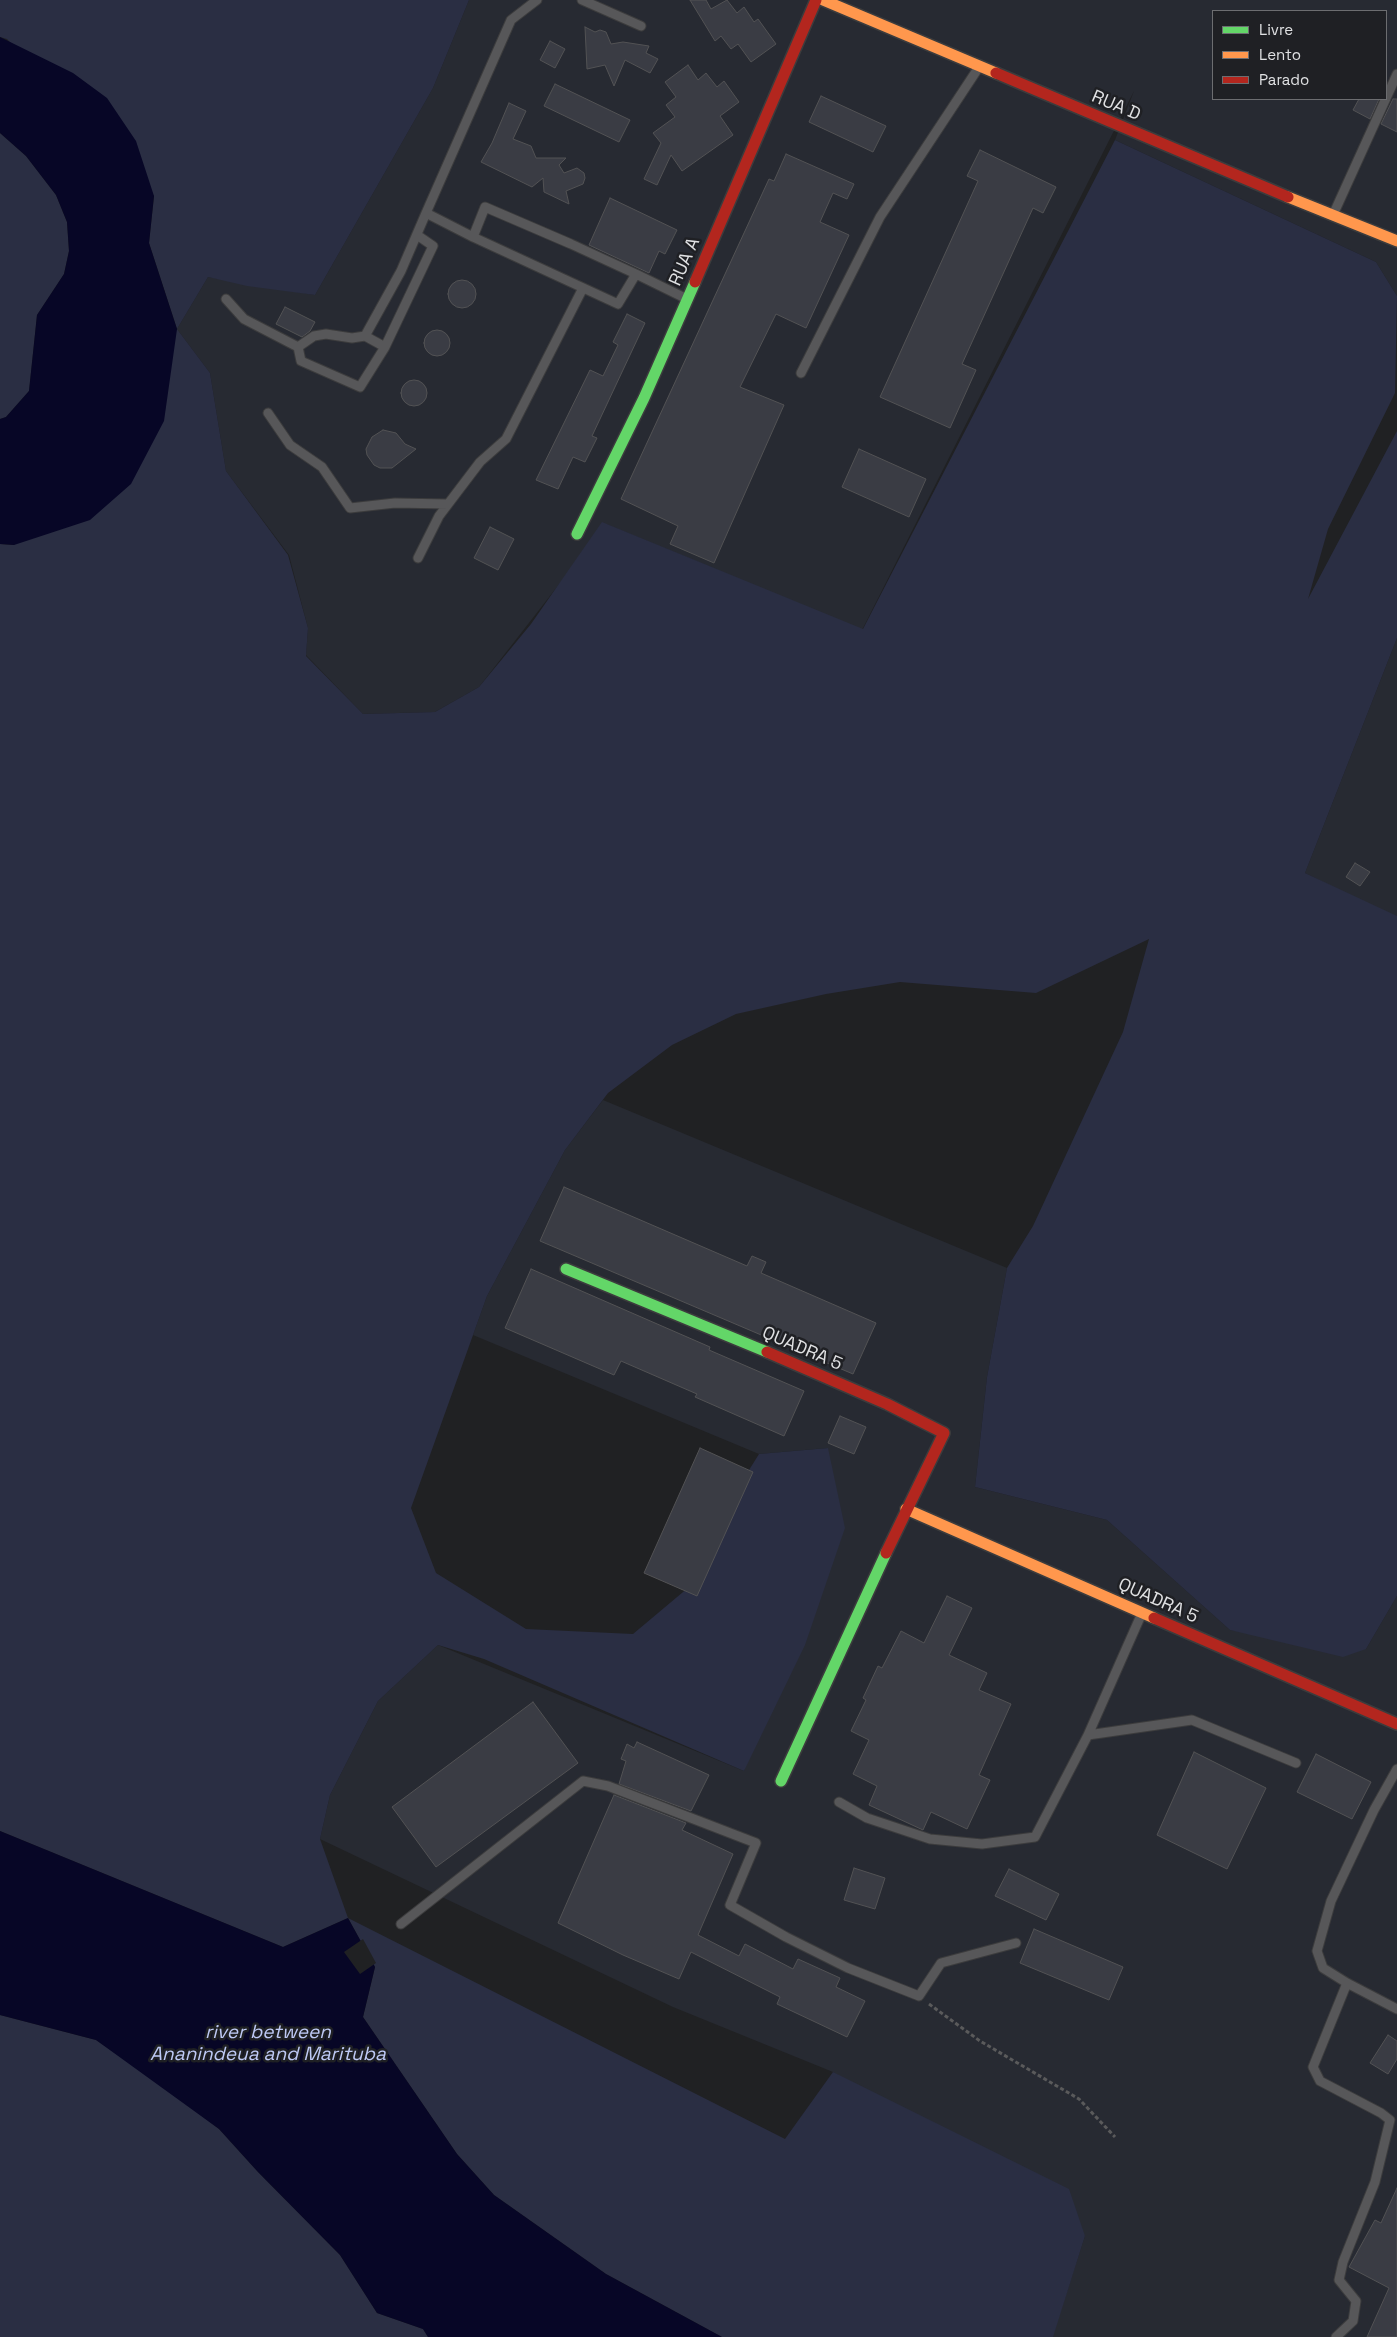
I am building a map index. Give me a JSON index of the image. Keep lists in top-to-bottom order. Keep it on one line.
{"streets":{"street":["RUA D","RUA A","QUADRA 5"]},"water":["river between Ananindeua and Marituba"],"legend":["Livre","Lento","Parado"]}
